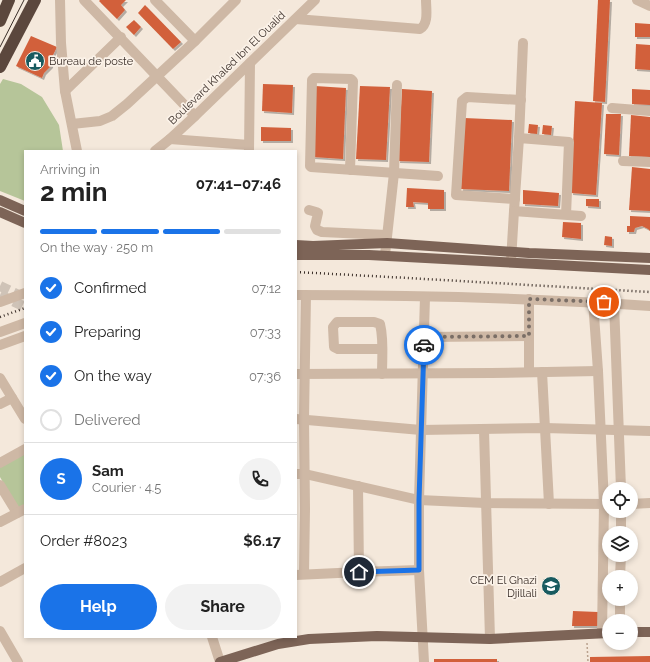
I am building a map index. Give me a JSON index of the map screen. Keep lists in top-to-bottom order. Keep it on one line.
{"streets":{"street":["Boulevard Khaled Ibn El Oualid"]},"places":{"public building":["Bureau de poste"],"school or university":["CEM El Ghazi Djillali"]},"page":{"heading":["2 min","Arriving in","07:41–07:46"],"panel":["Sam","Courier · 4.5","Order #8023","$6.17"],"bar":"On the way · 250 m","list":[["Confirmed","07:12"],["Preparing","07:33"],["On the way","07:36"],"Delivered"],"round":"S","map_buttons":["+","−"],"buttons":["Help","Share"]}}
